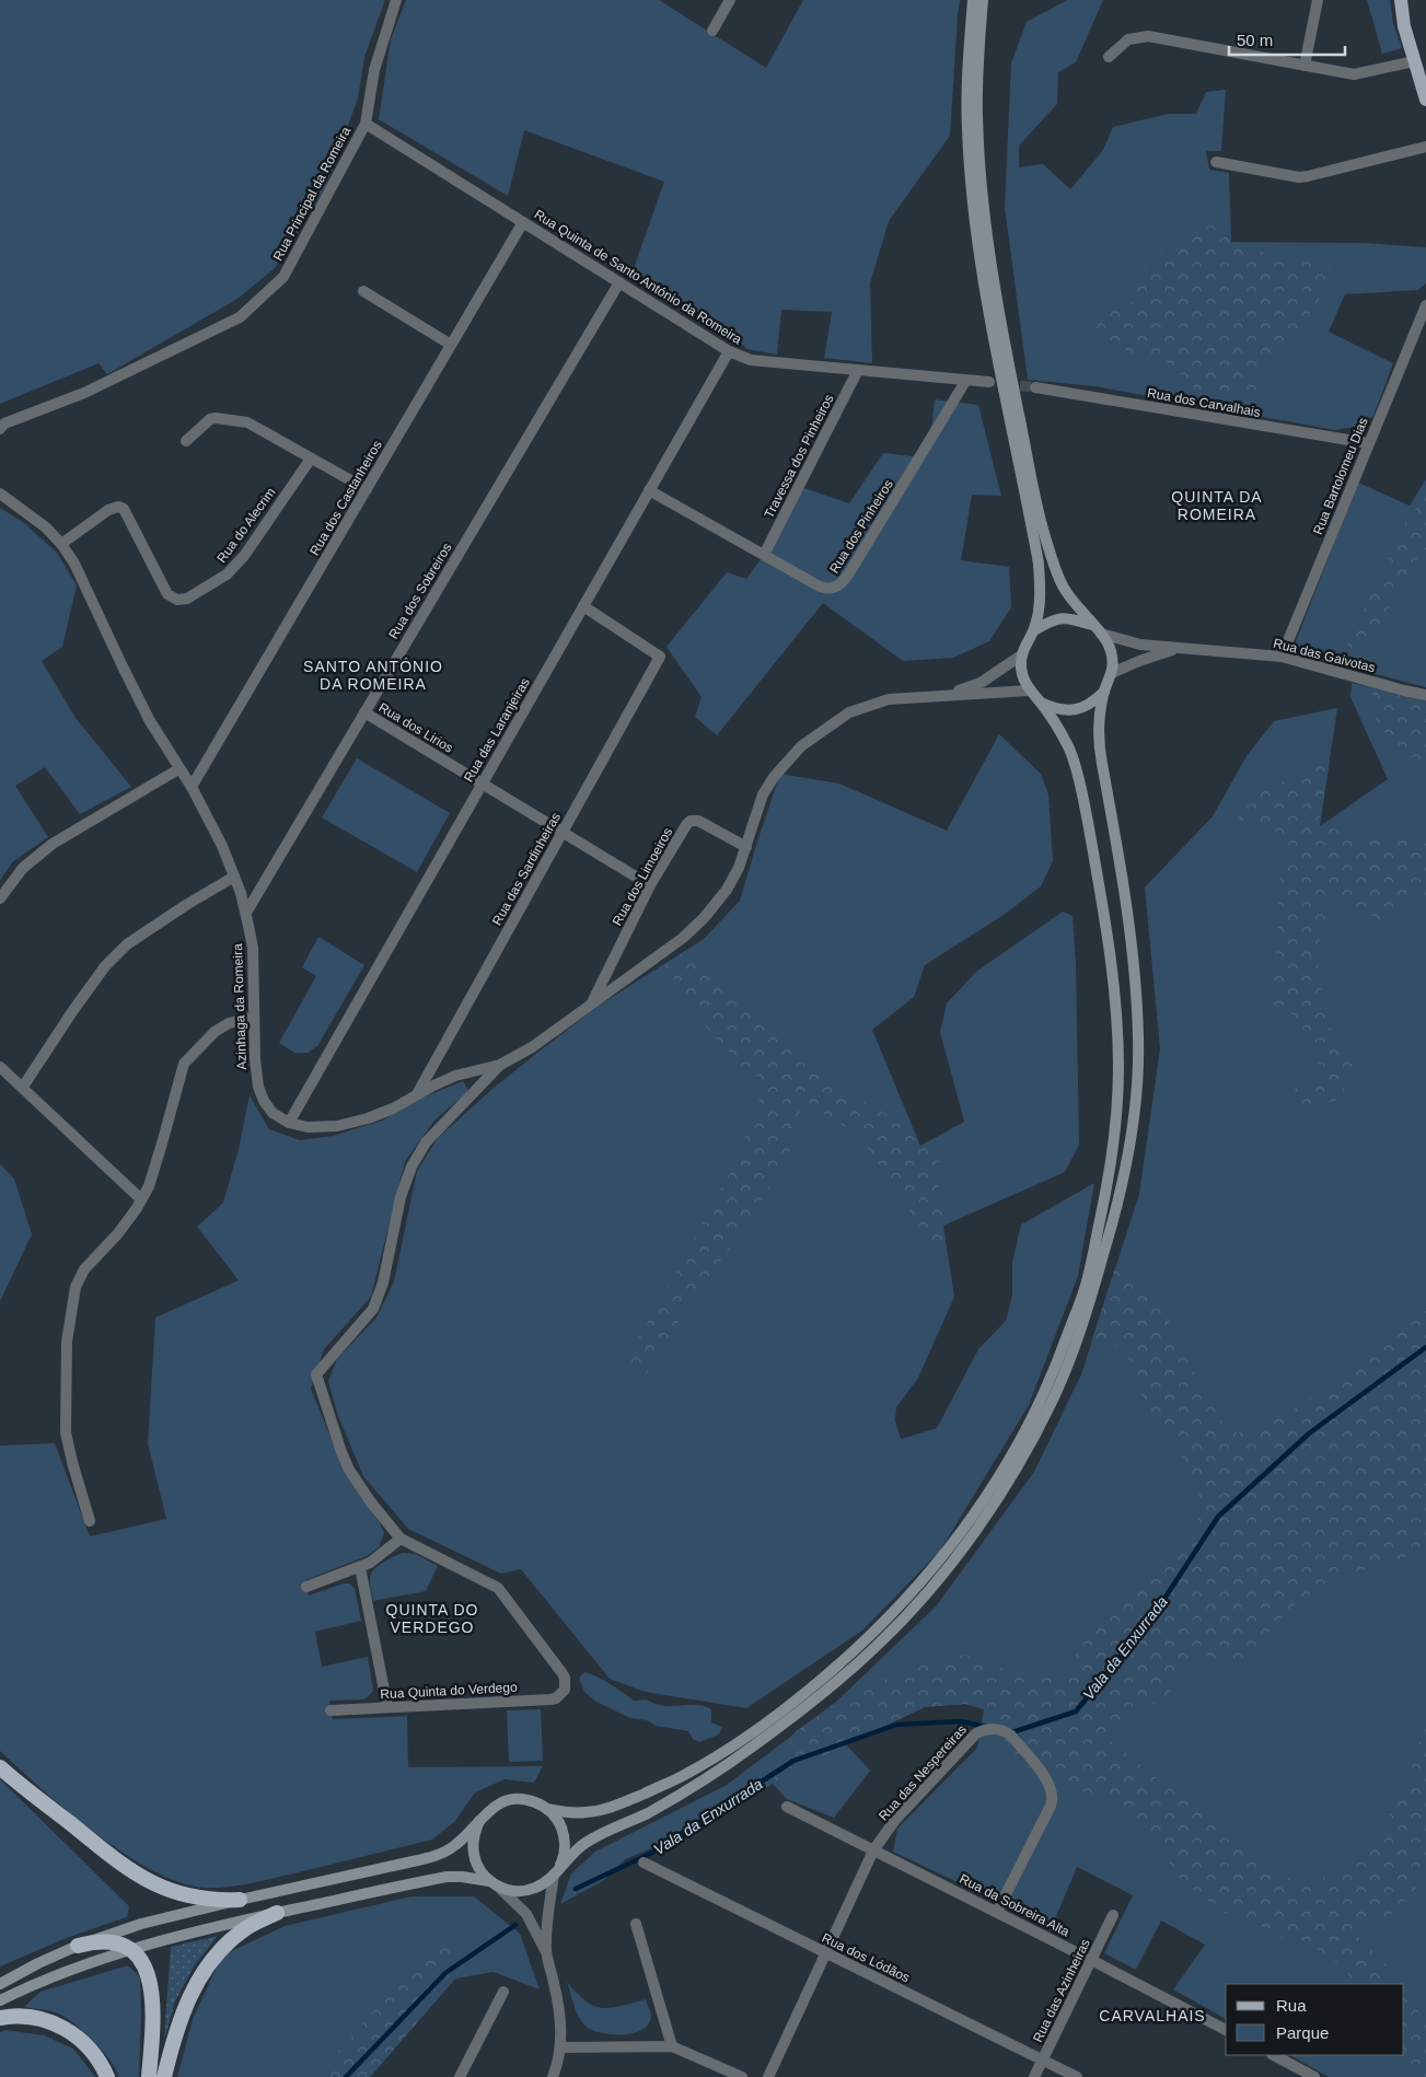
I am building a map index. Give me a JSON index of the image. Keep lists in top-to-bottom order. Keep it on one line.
{"streets":{"street":["Rua Principal da Romeira","Rua Quinta de Santo António da Romeira","Rua dos Carvalhais","Travessa dos Pinheiros","Rua Bartolomeu Dias","Rua dos Castanheiros","Rua do Alecrim","Rua dos Pinheiros","Rua dos Sobreiros","Rua das Gaivotas","Rua dos Lirios","Rua das Laranjeiras","Rua das Sardinheiras","Rua dos Limoeiros","Azinhaga da Romeira","Rua Quinta do Verdego","Rua das Nespereiras","Rua da Sobreira Alta","Rua dos Lódãos","Rua das Azinheiras"]},"crossings":[["Rua Principal da Romeira","Rua Quinta de Santo António da Romeira"],["Rua Quinta de Santo António da Romeira","Travessa dos Pinheiros"],["Rua Quinta de Santo António da Romeira","Rua dos Castanheiros"],["Rua Quinta de Santo António da Romeira","Rua dos Pinheiros"],["Rua Quinta de Santo António da Romeira","Rua dos Sobreiros"],["Rua Quinta de Santo António da Romeira","Rua das Laranjeiras"],["Rua dos Carvalhais","Rua Bartolomeu Dias"],["Travessa dos Pinheiros","Rua dos Pinheiros"],["Rua Bartolomeu Dias","Rua das Gaivotas"],["Rua dos Castanheiros","Azinhaga da Romeira"],["Rua do Alecrim","Azinhaga da Romeira"],["Rua dos Pinheiros","Rua das Laranjeiras"],["Rua dos Sobreiros","Rua dos Lirios"],["Rua dos Sobreiros","Azinhaga da Romeira"],["Rua dos Lirios","Rua das Laranjeiras"],["Rua dos Lirios","Rua das Sardinheiras"],["Rua dos Lirios","Rua dos Limoeiros"],["Rua das Laranjeiras","Rua das Sardinheiras"],["Rua das Laranjeiras","Azinhaga da Romeira"],["Rua das Sardinheiras","Azinhaga da Romeira"],["Rua dos Limoeiros","Azinhaga da Romeira"],["Rua das Nespereiras","Rua da Sobreira Alta"],["Rua das Nespereiras","Rua dos Lódãos"],["Rua da Sobreira Alta","Rua das Azinheiras"],["Rua dos Lódãos","Rua das Azinheiras"]],"districts":["QUINTA DA ROMEIRA","SANTO ANTÓNIO DA ROMEIRA","QUINTA DO VERDEGO","CARVALHAIS"],"water":["Vala da Enxurrada"],"legend":["Rua","Parque"],"scale_bar":"50 m"}
